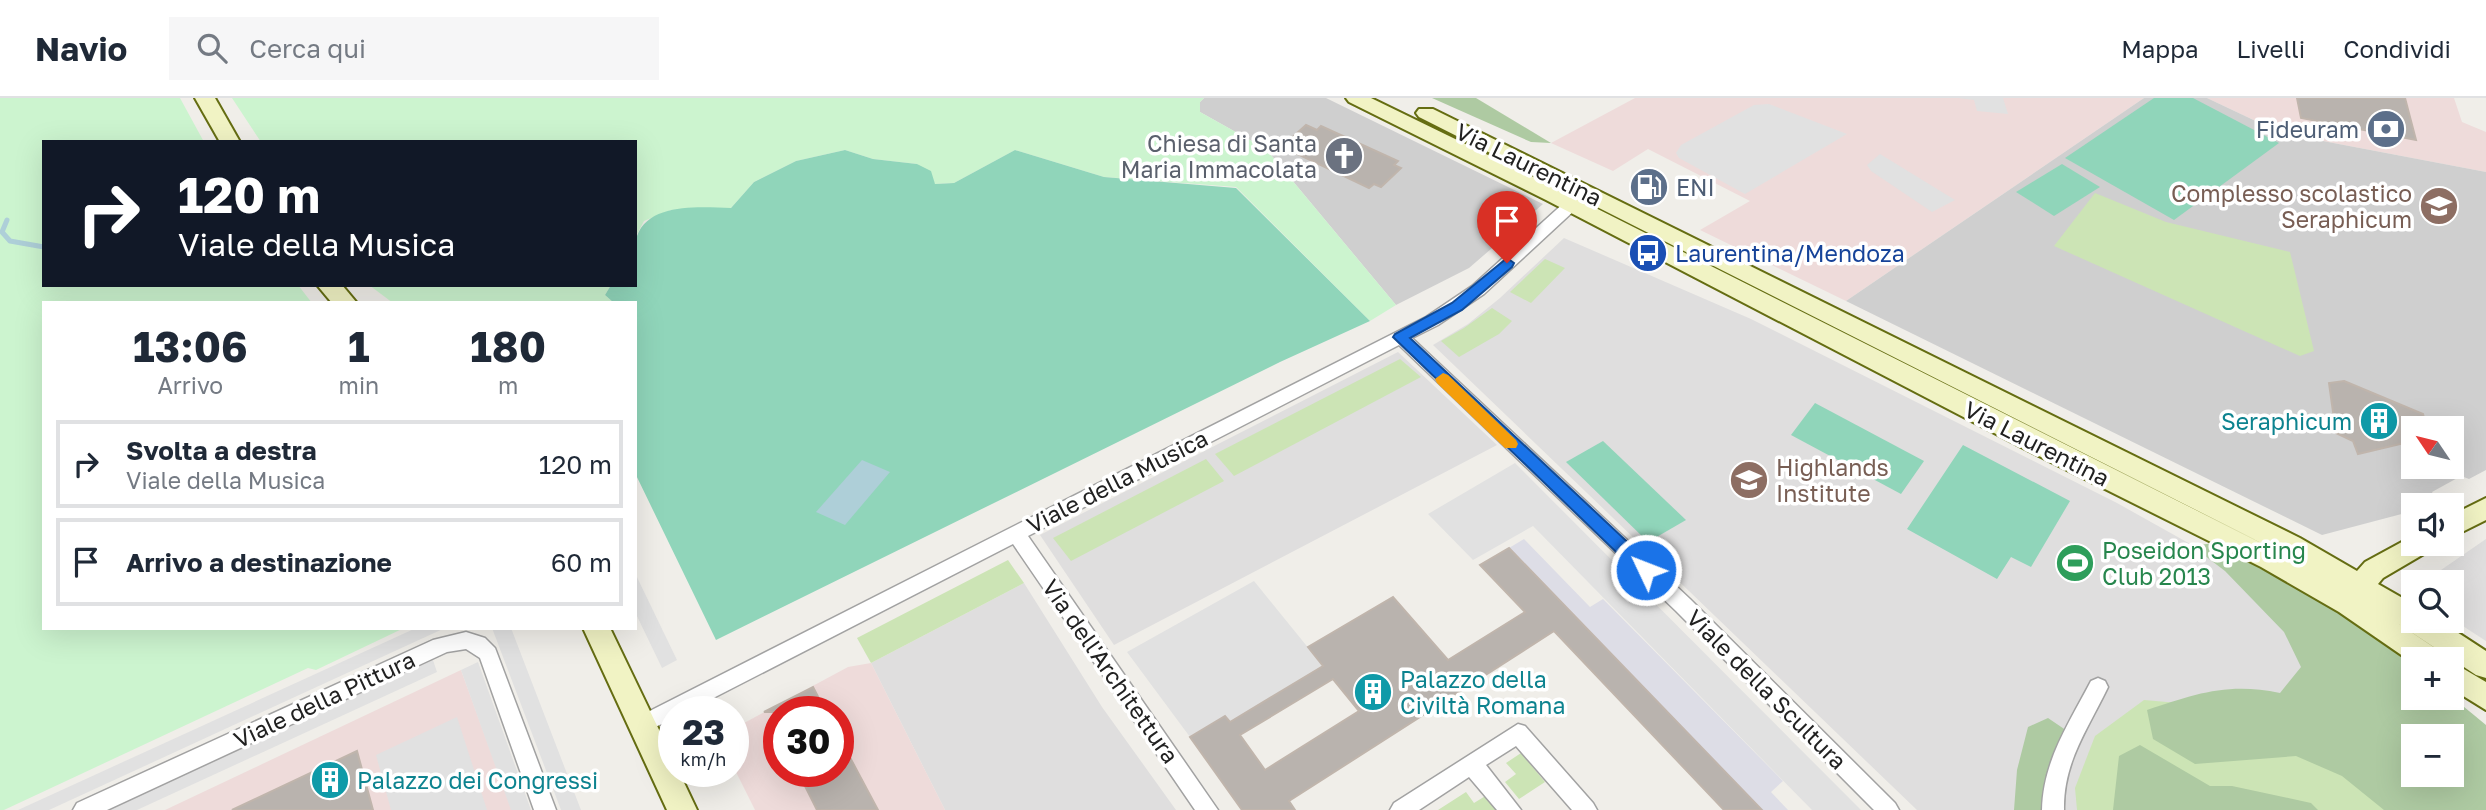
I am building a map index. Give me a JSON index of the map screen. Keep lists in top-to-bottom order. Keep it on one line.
{"streets":{"main road":["Via Laurentina"],"street":["Viale della Musica","Via dell'Architettura","Viale della Scultura","Viale della Pittura"]},"crossings":[["Via Laurentina","Viale della Musica"],["Viale della Musica","Via dell'Architettura"],["Viale della Musica","Viale della Scultura"]],"places":{"bank":["Fideuram"],"church":["Chiesa di Santa Maria Immacolata"],"fuel station":["ENI"],"school or university":["Complesso scolastico Seraphicum","Highlands Institute"],"bus stop":["Laurentina/Mendoza"],"building":["Seraphicum","Palazzo della Civiltà Romana","Palazzo dei Congressi"],"sports":["Poseidon Sporting Club 2013"]},"north":"top left","page":{"header":"Navio","search":"Cerca qui","nav":["Mappa","Livelli","Condividi"],"turn":["120 m","Viale della Musica"],"eta":["13:06","Arrivo","1","min","180","m"],"map_buttons":["+","−"],"list":[{"name":"Svolta a destra","note":"Viale della Musica","value":"120 m"},{"name":"Arrivo a destinazione","value":"60 m"}],"speed":"23 km/h","limit":"30"}}
